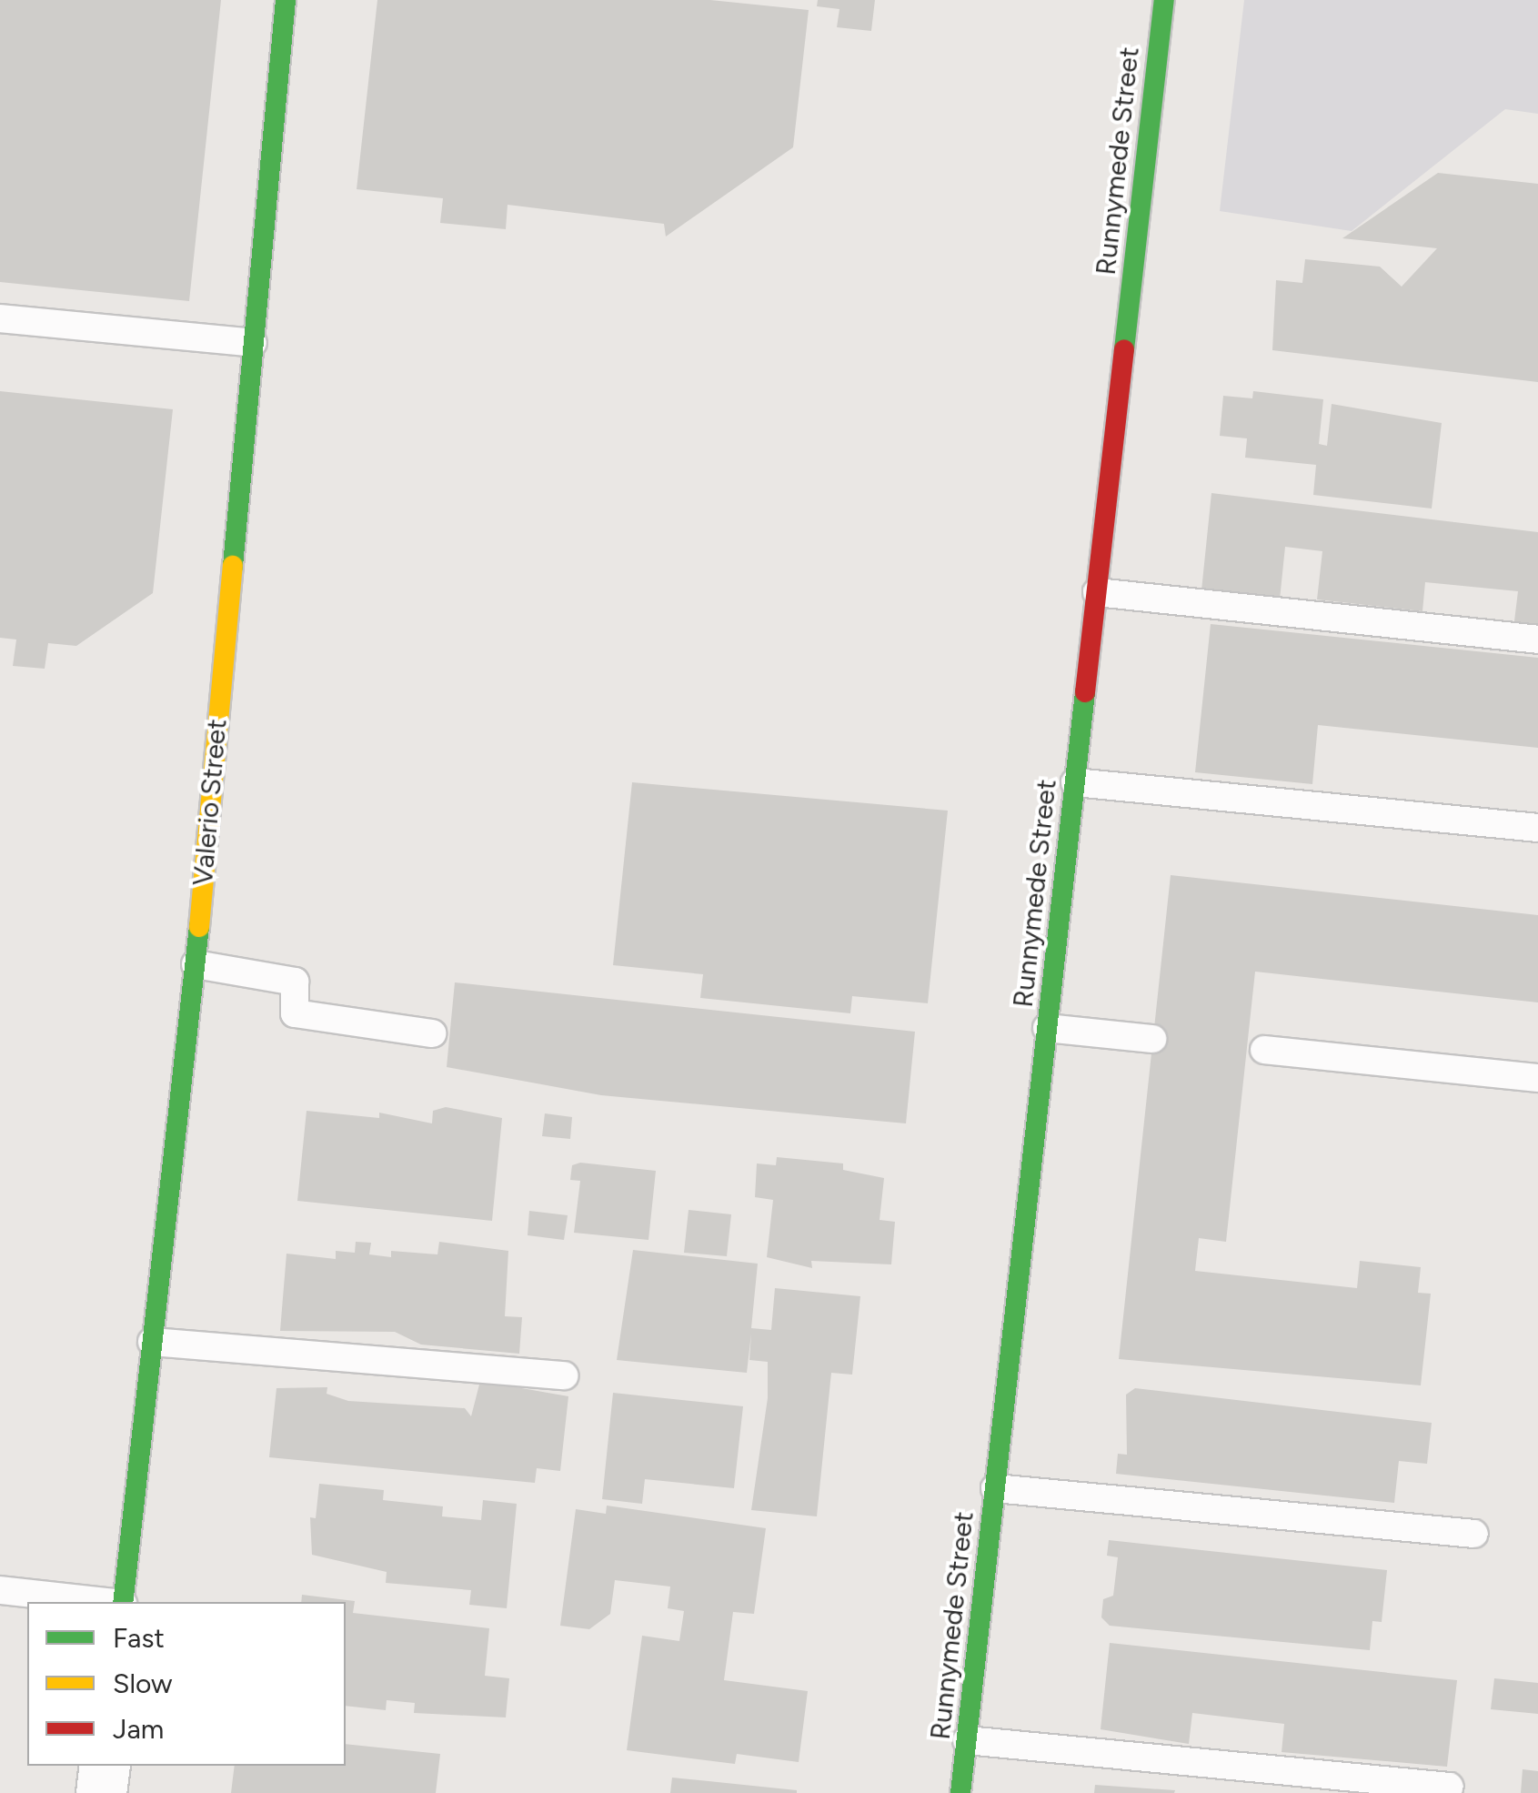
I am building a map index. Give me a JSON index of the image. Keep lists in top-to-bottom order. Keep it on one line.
{"streets":{"street":["Runnymede Street","Valerio Street"]},"legend":["Fast","Slow","Jam"]}
